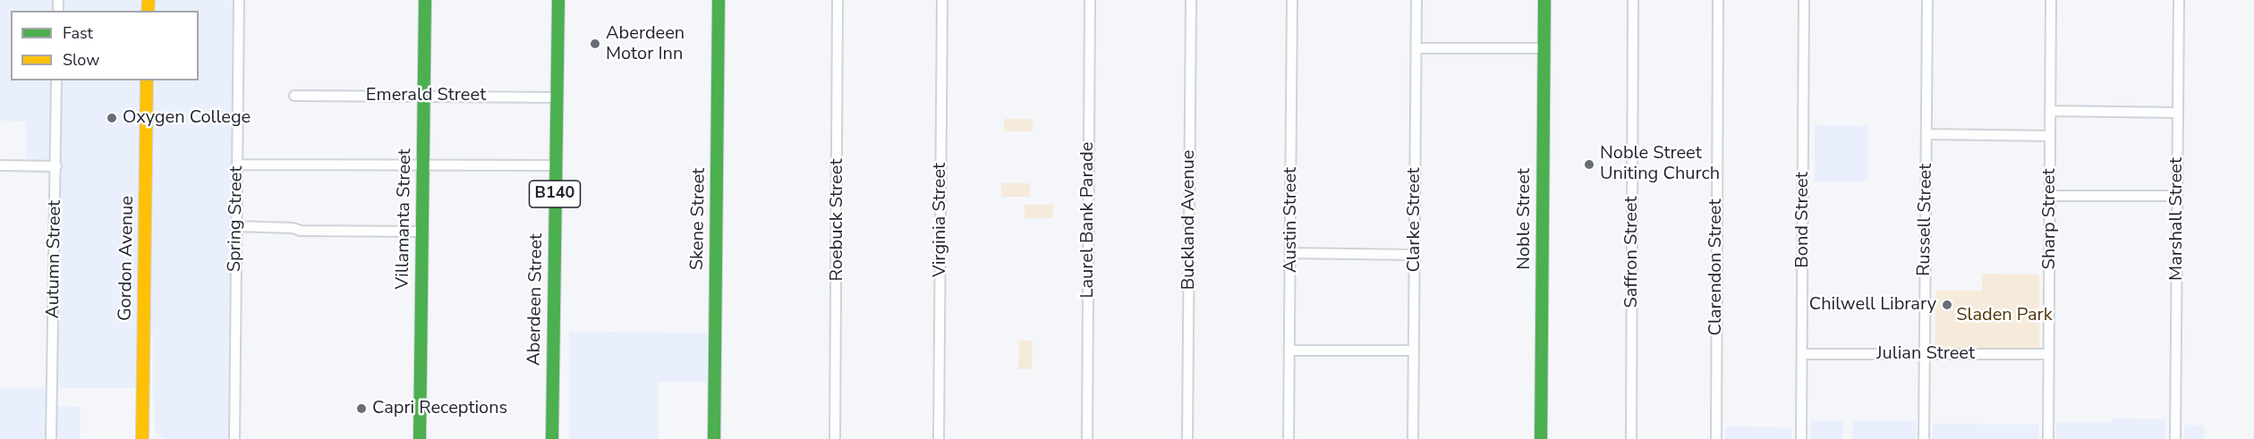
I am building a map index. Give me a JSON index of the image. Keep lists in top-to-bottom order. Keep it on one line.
{"streets":{"street":["Emerald Street","B140","Spring Street","Villamanta Street","Skene Street","Noble Street","Sharp Street","Marshall Street","Roebuck Street","Virginia Street","Laurel Bank Parade","Buckland Avenue","Austin Street","Clarke Street","Bond Street","Russell Street","Saffron Street","Gordon Avenue","Autumn Street","Clarendon Street","Aberdeen Street","Julian Street"]},"crossings":[["Emerald Street","Villamanta Street"],["Emerald Street","Aberdeen Street"],["Sharp Street","Julian Street"],["Bond Street","Julian Street"],["Russell Street","Julian Street"]],"parks":["Sladen Park"],"places":["Aberdeen Motor Inn","Oxygen College","Noble Street Uniting Church","Chilwell Library","Capri Receptions"],"legend":["Fast","Slow"]}
